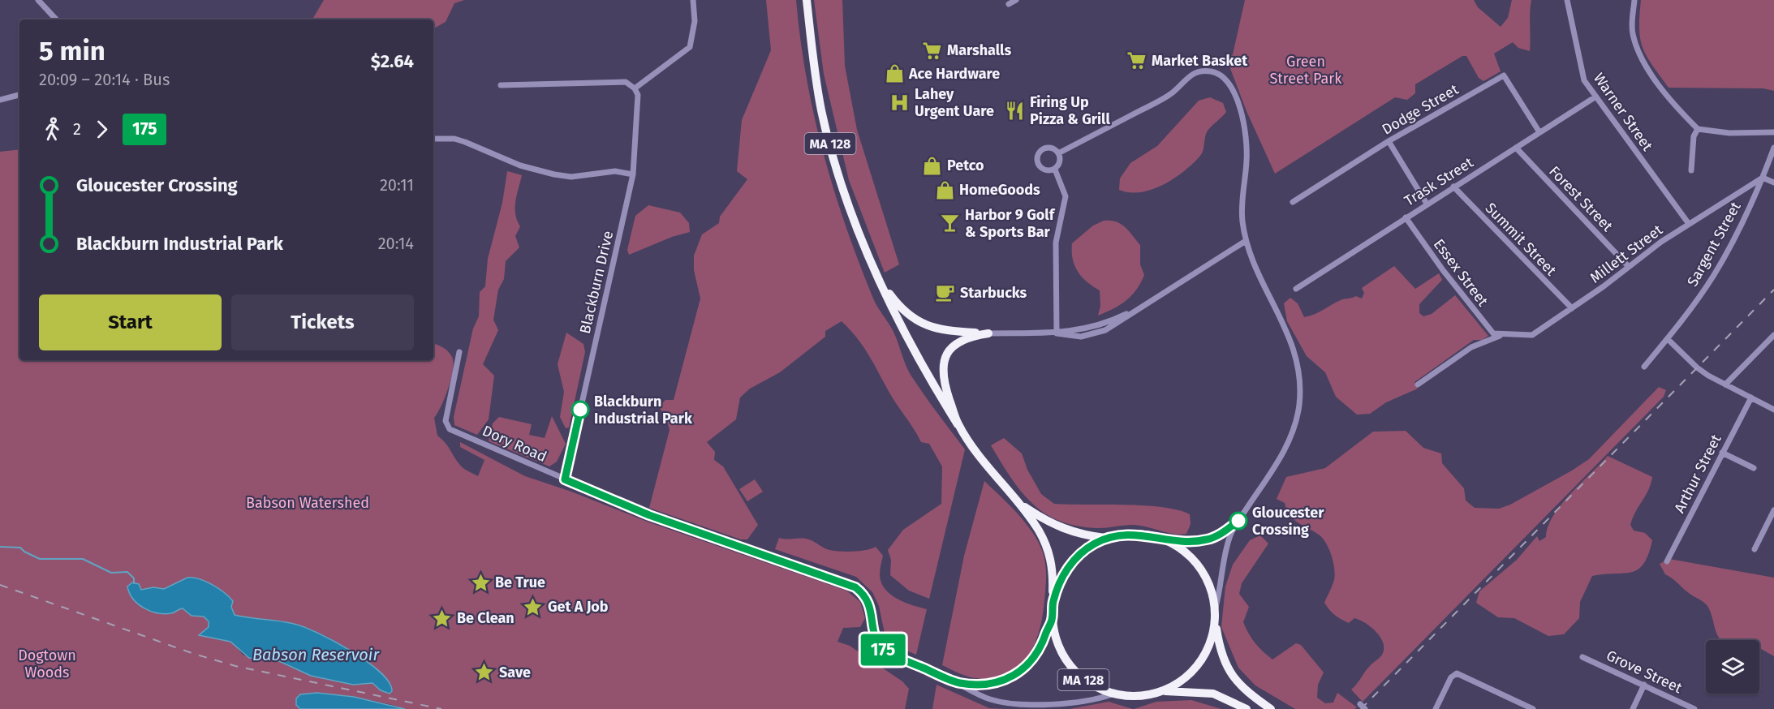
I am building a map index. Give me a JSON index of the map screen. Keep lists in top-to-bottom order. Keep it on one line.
{"streets":{"highway":["MA 128"],"street":["Dodge Street","Warner Street","Trask Street","Forest Street","Summit Street","Sargent Street","Millett Street","Essex Street","Blackburn Drive","Dory Road","Arthur Street","Grove Street"]},"crossings":[["Dodge Street","Trask Street"],["Warner Street","Trask Street"],["Warner Street","Millett Street"],["MA 128","Dory Road"],["Trask Street","Forest Street"],["Trask Street","Summit Street"],["Trask Street","Essex Street"],["Forest Street","Millett Street"],["Summit Street","Millett Street"],["Sargent Street","Millett Street"],["Millett Street","Essex Street"],["Blackburn Drive","Dory Road"]],"water":["Babson Reservoir"],"parks":["Green Street Park","Babson Watershed","Dogtown Woods"],"places":{"supermarket":["Marshalls","Market Basket"],"shop":["Ace Hardware","Petco","HomeGoods"],"hospital":["Lahey Urgent Uare"],"restaurant":["Firing Up Pizza & Grill"],"bar":["Harbor 9 Golf & Sports Bar"],"cafe":["Starbucks"],"other":["Blackburn Industrial Park","Gloucester Crossing"],"place":["Be True","Get A Job","Be Clean","Save"]},"lines":["bus line 175"],"page":{"on_map":"175","heading":["5 min","20:09 – 20:14 · Bus","$2.64"],"legs":["2","175"],"list":[{"name":"Gloucester Crossing","value":"20:11"},{"name":"Blackburn Industrial Park","value":"20:14"}],"buttons":["Start","Tickets"]}}
